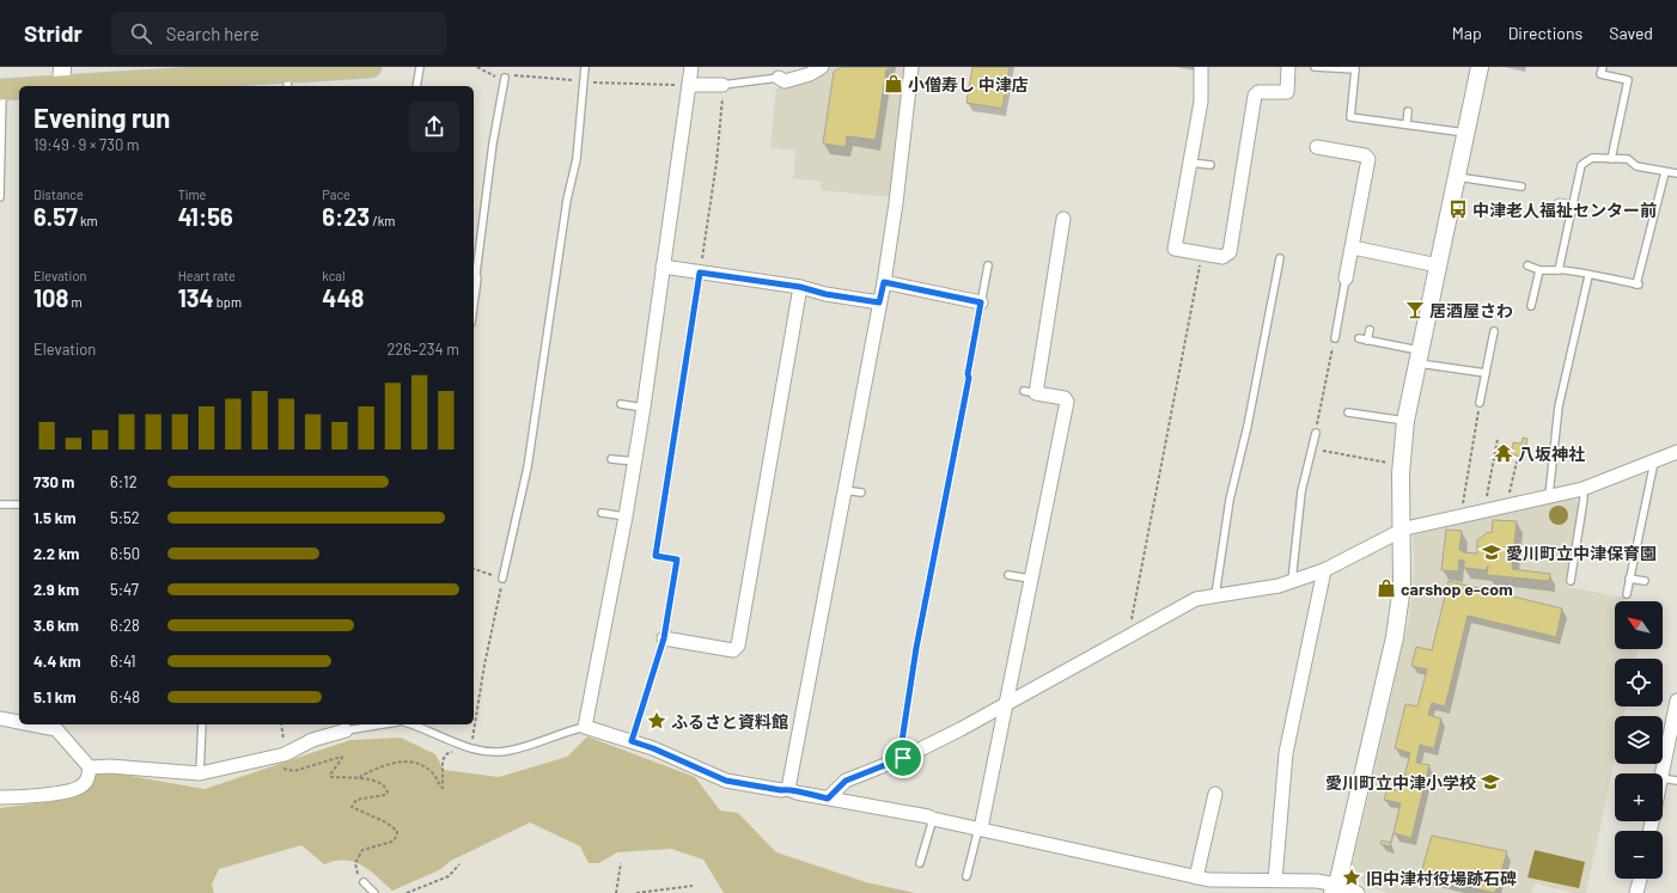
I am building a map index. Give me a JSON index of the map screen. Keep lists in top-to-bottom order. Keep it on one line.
{"places":{"shop":["小僧寿し 中津店","carshop e-com"],"bus stop":["中津老人福祉センター前"],"bar":["居酒屋さわ"],"temple":["八坂神社"],"school or university":["愛川町立中津保育園","愛川町立中津小学校"],"place":["ふるさと資料館","旧中津村役場跡石碑"]},"north":"top left","page":{"header":"Stridr","search":"Search here","nav":["Map","Directions","Saved"],"heading":["Evening run","19:49 · 9 × 730 m"],"stats":[["Distance","6.57 km"],["Time","41:56"],["Pace","6:23 /km"],["Elevation","108 m"],["Heart rate","134 bpm"],["kcal","448"]],"chart":["Elevation","226–234 m"],"list":[{"name":"730 m","note":"6:12"},{"name":"1.5 km","note":"5:52"},{"name":"2.2 km","note":"6:50"},{"name":"2.9 km","note":"5:47"},{"name":"3.6 km","note":"6:28"},{"name":"4.4 km","note":"6:41"},{"name":"5.1 km","note":"6:48"}],"map_buttons":["+","−"]}}
